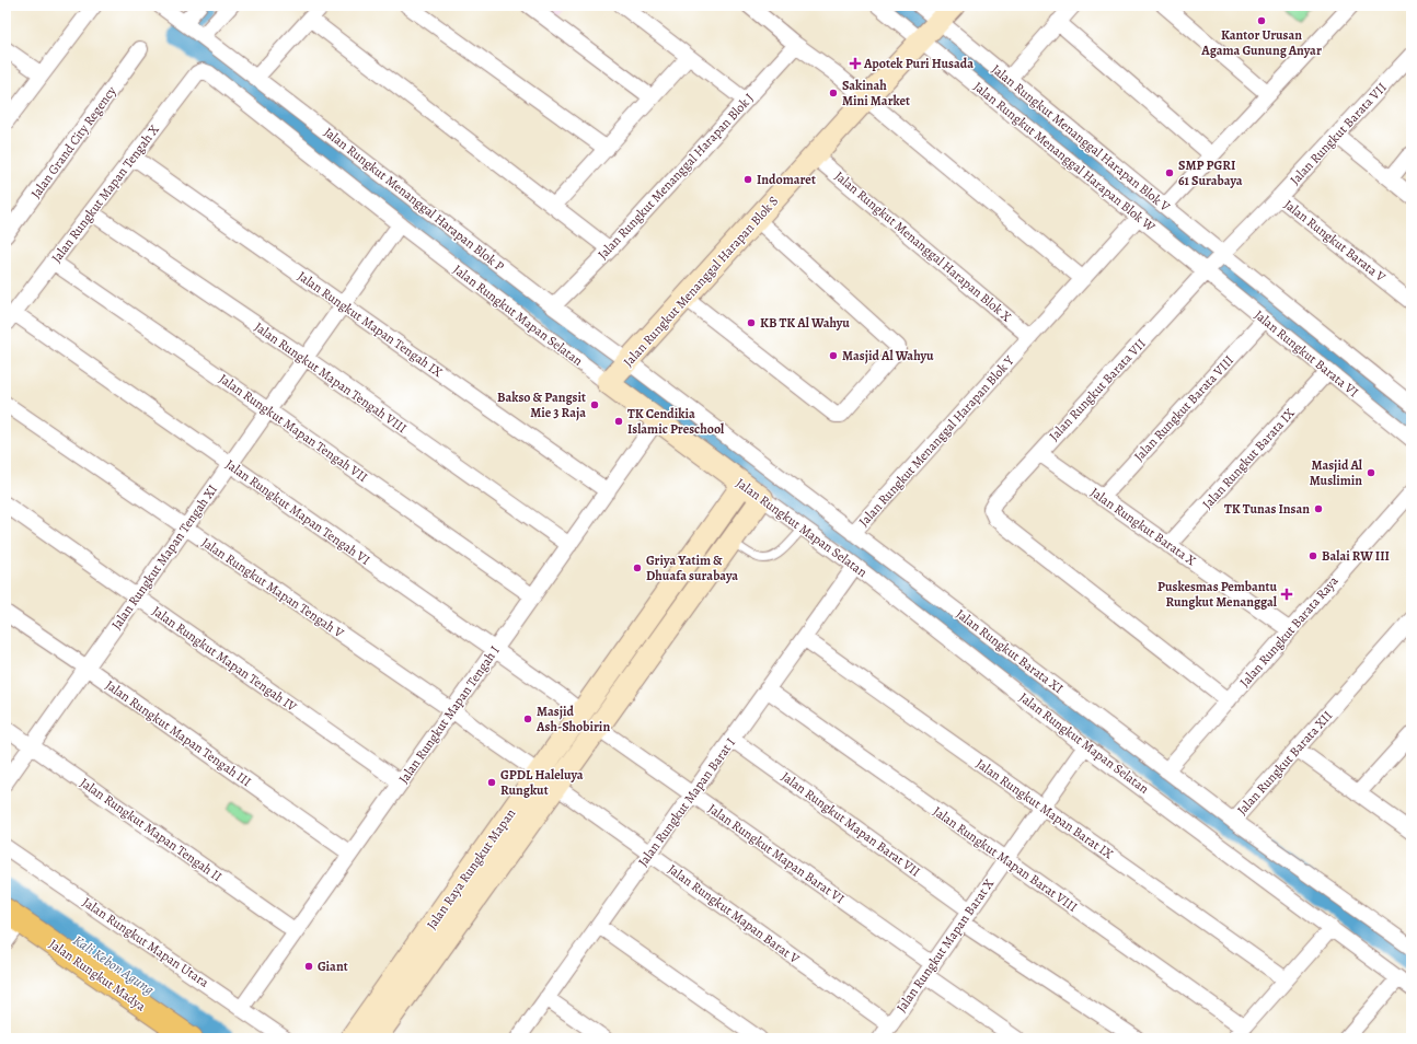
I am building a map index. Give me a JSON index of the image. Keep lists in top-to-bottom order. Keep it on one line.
{"streets":{"main road":["Jalan Rungkut Madya"],"street":["Jalan Rungkut Barata VII","Jalan Rungkut Menanggal Harapan Blok V","Jalan Grand City Regency","Jalan Rungkut Menanggal Harapan Blok W","Jalan Rungkut Menanggal Harapan Blok J","Jalan Rungkut Mapan Tengah X","Jalan Rungkut Menanggal Harapan Blok P","Jalan Rungkut Barata V","Jalan Rungkut Menanggal Harapan Blok X","Jalan Rungkut Menanggal Harapan Blok S","Jalan Rungkut Mapan Selatan","Jalan Rungkut Mapan Tengah IX","Jalan Rungkut Barata VI","Jalan Rungkut Mapan Tengah VIII","Jalan Rungkut Barata VIII","Jalan Rungkut Mapan Tengah VII","Jalan Rungkut Menanggal Harapan Blok Y","Jalan Rungkut Barata IX","Jalan Rungkut Mapan Tengah VI","Jalan Rungkut Barata X","Jalan Rungkut Mapan Tengah XI","Jalan Rungkut Mapan Tengah V","Jalan Rungkut Barata Raya","Jalan Rungkut Barata XI","Jalan Rungkut Mapan Tengah IV","Jalan Rungkut Mapan Tengah I","Jalan Rungkut Mapan Tengah III","Jalan Rungkut Barata XII","Jalan Rungkut Mapan Barat I","Jalan Rungkut Mapan Barat IX","Jalan Rungkut Mapan Barat VII","Jalan Rungkut Mapan Tengah II","Jalan Rungkut Mapan Barat VI","Jalan Rungkut Mapan Barat VIII","Jalan Raya Rungkut Mapan","Jalan Rungkut Mapan Barat V","Jalan Rungkut Mapan Utara","Jalan Rungkut Mapan Barat X"]},"crossings":[["Jalan Rungkut Barata VII","Jalan Rungkut Menanggal Harapan Blok V"],["Jalan Rungkut Barata VII","Jalan Rungkut Menanggal Harapan Blok W"],["Jalan Rungkut Barata VII","Jalan Rungkut Barata V"],["Jalan Rungkut Barata VII","Jalan Rungkut Barata VI"],["Jalan Rungkut Barata VII","Jalan Rungkut Barata X"],["Jalan Rungkut Barata VII","Jalan Rungkut Barata Raya"],["Jalan Rungkut Menanggal Harapan Blok V","Jalan Rungkut Menanggal Harapan Blok W"],["Jalan Rungkut Menanggal Harapan Blok V","Jalan Rungkut Menanggal Harapan Blok S"],["Jalan Rungkut Menanggal Harapan Blok V","Jalan Rungkut Barata VI"],["Jalan Rungkut Menanggal Harapan Blok W","Jalan Rungkut Menanggal Harapan Blok S"],["Jalan Rungkut Menanggal Harapan Blok W","Jalan Rungkut Barata VI"],["Jalan Rungkut Menanggal Harapan Blok W","Jalan Rungkut Menanggal Harapan Blok Y"],["Jalan Rungkut Menanggal Harapan Blok J","Jalan Rungkut Menanggal Harapan Blok P"],["Jalan Rungkut Mapan Tengah X","Jalan Rungkut Mapan Selatan"],["Jalan Rungkut Mapan Tengah X","Jalan Rungkut Mapan Tengah IX"],["Jalan Rungkut Mapan Tengah X","Jalan Rungkut Mapan Tengah VIII"],["Jalan Rungkut Mapan Tengah X","Jalan Rungkut Mapan Tengah VII"],["Jalan Rungkut Mapan Tengah X","Jalan Rungkut Mapan Tengah VI"],["Jalan Rungkut Menanggal Harapan Blok P","Jalan Rungkut Menanggal Harapan Blok S"],["Jalan Rungkut Menanggal Harapan Blok P","Jalan Rungkut Mapan Selatan"],["Jalan Rungkut Menanggal Harapan Blok P","Jalan Rungkut Menanggal Harapan Blok Y"],["Jalan Rungkut Menanggal Harapan Blok X","Jalan Rungkut Menanggal Harapan Blok S"],["Jalan Rungkut Menanggal Harapan Blok X","Jalan Rungkut Menanggal Harapan Blok Y"],["Jalan Rungkut Menanggal Harapan Blok S","Jalan Rungkut Mapan Selatan"],["Jalan Rungkut Menanggal Harapan Blok S","Jalan Rungkut Menanggal Harapan Blok Y"],["Jalan Rungkut Mapan Selatan","Jalan Rungkut Menanggal Harapan Blok Y"],["Jalan Rungkut Mapan Selatan","Jalan Rungkut Mapan Tengah XI"],["Jalan Rungkut Mapan Selatan","Jalan Rungkut Mapan Tengah I"],["Jalan Rungkut Mapan Selatan","Jalan Rungkut Mapan Barat I"],["Jalan Rungkut Mapan Selatan","Jalan Raya Rungkut Mapan"],["Jalan Rungkut Mapan Selatan","Jalan Rungkut Mapan Barat X"],["Jalan Rungkut Mapan Tengah IX","Jalan Rungkut Mapan Tengah XI"],["Jalan Rungkut Mapan Tengah IX","Jalan Rungkut Mapan Tengah I"],["Jalan Rungkut Barata VI","Jalan Rungkut Barata VIII"],["Jalan Rungkut Barata VI","Jalan Rungkut Barata IX"],["Jalan Rungkut Mapan Tengah VIII","Jalan Rungkut Mapan Tengah XI"],["Jalan Rungkut Mapan Tengah VIII","Jalan Rungkut Mapan Tengah I"],["Jalan Rungkut Barata VIII","Jalan Rungkut Barata X"],["Jalan Rungkut Mapan Tengah VII","Jalan Rungkut Mapan Tengah XI"],["Jalan Rungkut Mapan Tengah VII","Jalan Rungkut Mapan Tengah I"],["Jalan Rungkut Menanggal Harapan Blok Y","Jalan Rungkut Barata XI"],["Jalan Rungkut Barata IX","Jalan Rungkut Barata X"],["Jalan Rungkut Mapan Tengah VI","Jalan Rungkut Mapan Tengah XI"],["Jalan Rungkut Mapan Tengah VI","Jalan Rungkut Mapan Tengah I"],["Jalan Rungkut Mapan Tengah VI","Jalan Raya Rungkut Mapan"],["Jalan Rungkut Barata X","Jalan Rungkut Barata Raya"],["Jalan Rungkut Mapan Tengah XI","Jalan Rungkut Mapan Tengah V"],["Jalan Rungkut Mapan Tengah XI","Jalan Rungkut Mapan Tengah IV"],["Jalan Rungkut Mapan Tengah XI","Jalan Rungkut Mapan Tengah III"],["Jalan Rungkut Mapan Tengah XI","Jalan Rungkut Mapan Tengah II"],["Jalan Rungkut Mapan Tengah V","Jalan Rungkut Mapan Tengah I"],["Jalan Rungkut Mapan Tengah V","Jalan Raya Rungkut Mapan"],["Jalan Rungkut Barata Raya","Jalan Rungkut Barata XI"],["Jalan Rungkut Barata XI","Jalan Rungkut Barata XII"],["Jalan Rungkut Mapan Tengah IV","Jalan Rungkut Mapan Tengah I"],["Jalan Rungkut Mapan Tengah I","Jalan Rungkut Mapan Tengah III"],["Jalan Rungkut Mapan Tengah I","Jalan Rungkut Mapan Tengah II"],["Jalan Rungkut Mapan Tengah I","Jalan Rungkut Mapan Utara"],["Jalan Rungkut Mapan Barat I","Jalan Rungkut Mapan Barat IX"],["Jalan Rungkut Mapan Barat I","Jalan Rungkut Mapan Barat VII"],["Jalan Rungkut Mapan Barat I","Jalan Rungkut Mapan Barat VI"],["Jalan Rungkut Mapan Barat I","Jalan Rungkut Mapan Barat VIII"],["Jalan Rungkut Mapan Barat I","Jalan Rungkut Mapan Barat V"],["Jalan Rungkut Mapan Barat IX","Jalan Rungkut Mapan Barat X"],["Jalan Rungkut Mapan Barat VII","Jalan Rungkut Mapan Barat X"],["Jalan Rungkut Mapan Barat VI","Jalan Raya Rungkut Mapan"],["Jalan Rungkut Mapan Barat VI","Jalan Rungkut Mapan Barat X"],["Jalan Rungkut Mapan Barat VIII","Jalan Rungkut Mapan Barat X"],["Jalan Raya Rungkut Mapan","Jalan Rungkut Mapan Barat V"],["Jalan Rungkut Mapan Barat V","Jalan Rungkut Mapan Barat X"]],"water":["Kali Kebon Agung"],"places":{"other":["Kantor Urusan Agama Gunung Anyar","Sakinah Mini Market","SMP PGRI 61 Surabaya","Indomaret","KB TK Al Wahyu","Masjid Al Wahyu","Bakso & Pangsit Mie 3 Raja","TK Cendikia Islamic Preschool","Masjid Al Muslimin","TK Tunas Insan","Balai RW III","Griya Yatim & Dhuafa surabaya","Masjid Ash-Shobirin","GPDL Haleluya Rungkut","Giant"],"health":["Apotek Puri Husada","Puskesmas Pembantu Rungkut Menanggal"]}}
